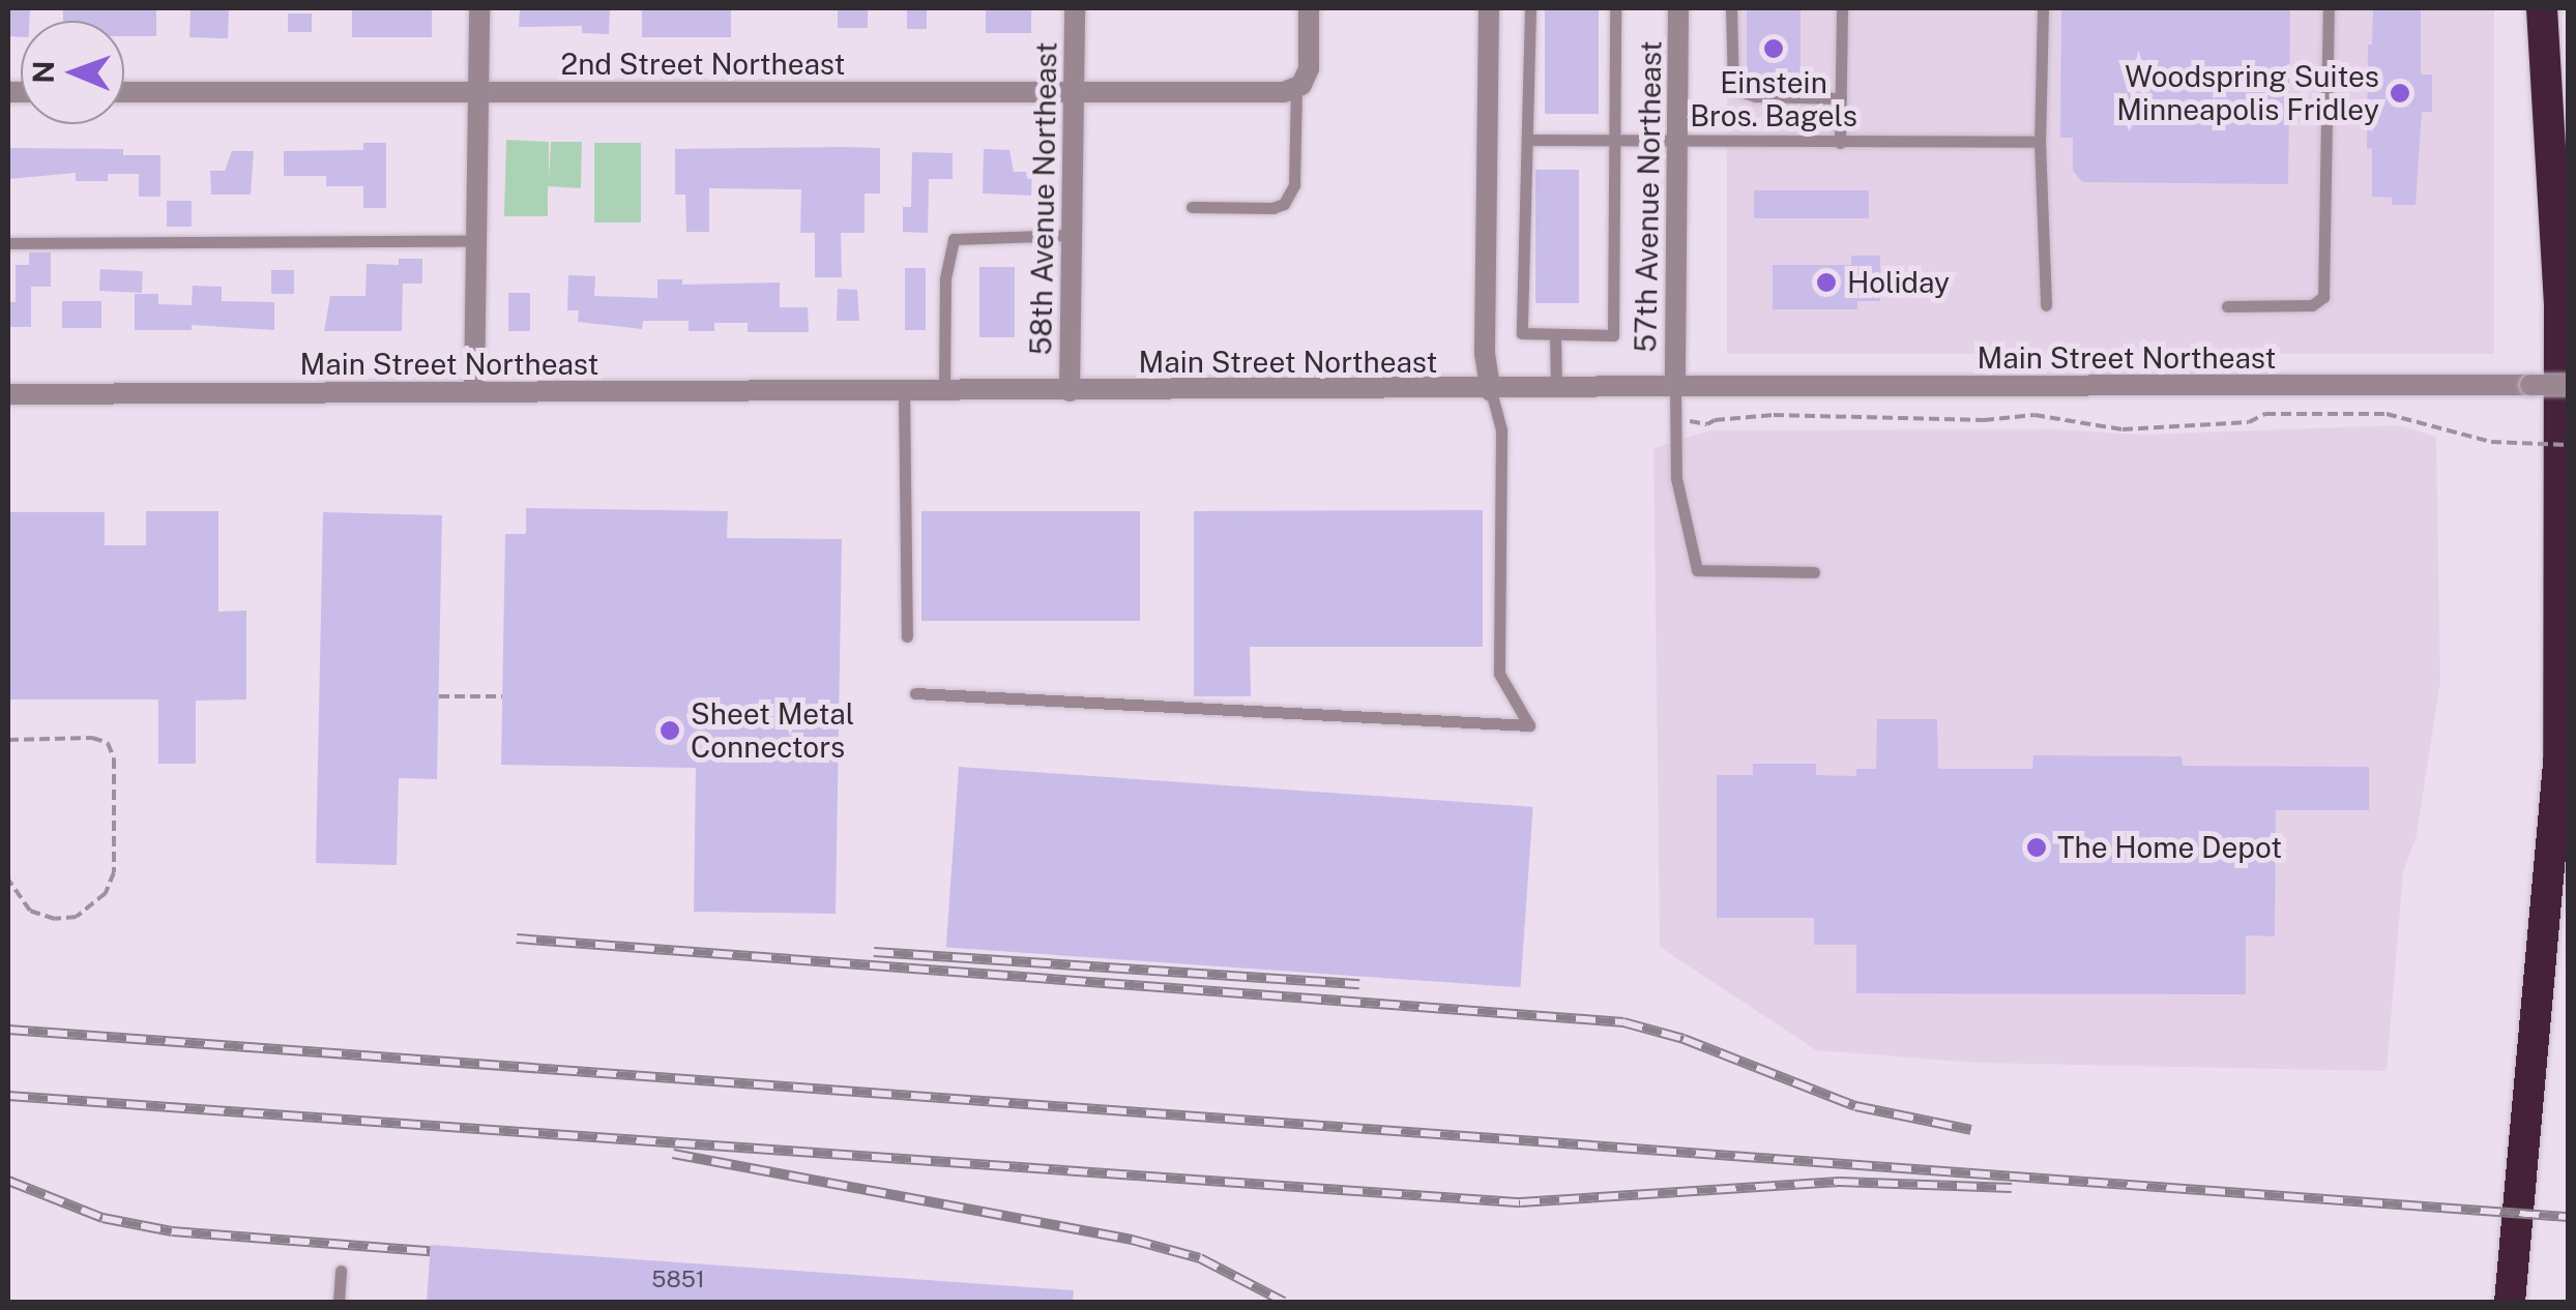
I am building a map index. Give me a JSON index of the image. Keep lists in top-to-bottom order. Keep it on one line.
{"streets":{"street":["2nd Street Northeast","57th Avenue Northeast","58th Avenue Northeast","Main Street Northeast"]},"crossings":[["2nd Street Northeast","58th Avenue Northeast"],["57th Avenue Northeast","Main Street Northeast"],["58th Avenue Northeast","Main Street Northeast"]],"places":["Einstein Bros. Bagels","Woodspring Suites Minneapolis Fridley","Holiday","Sheet Metal Connectors","The Home Depot"],"house_numbers":["5851"],"north":"left"}
